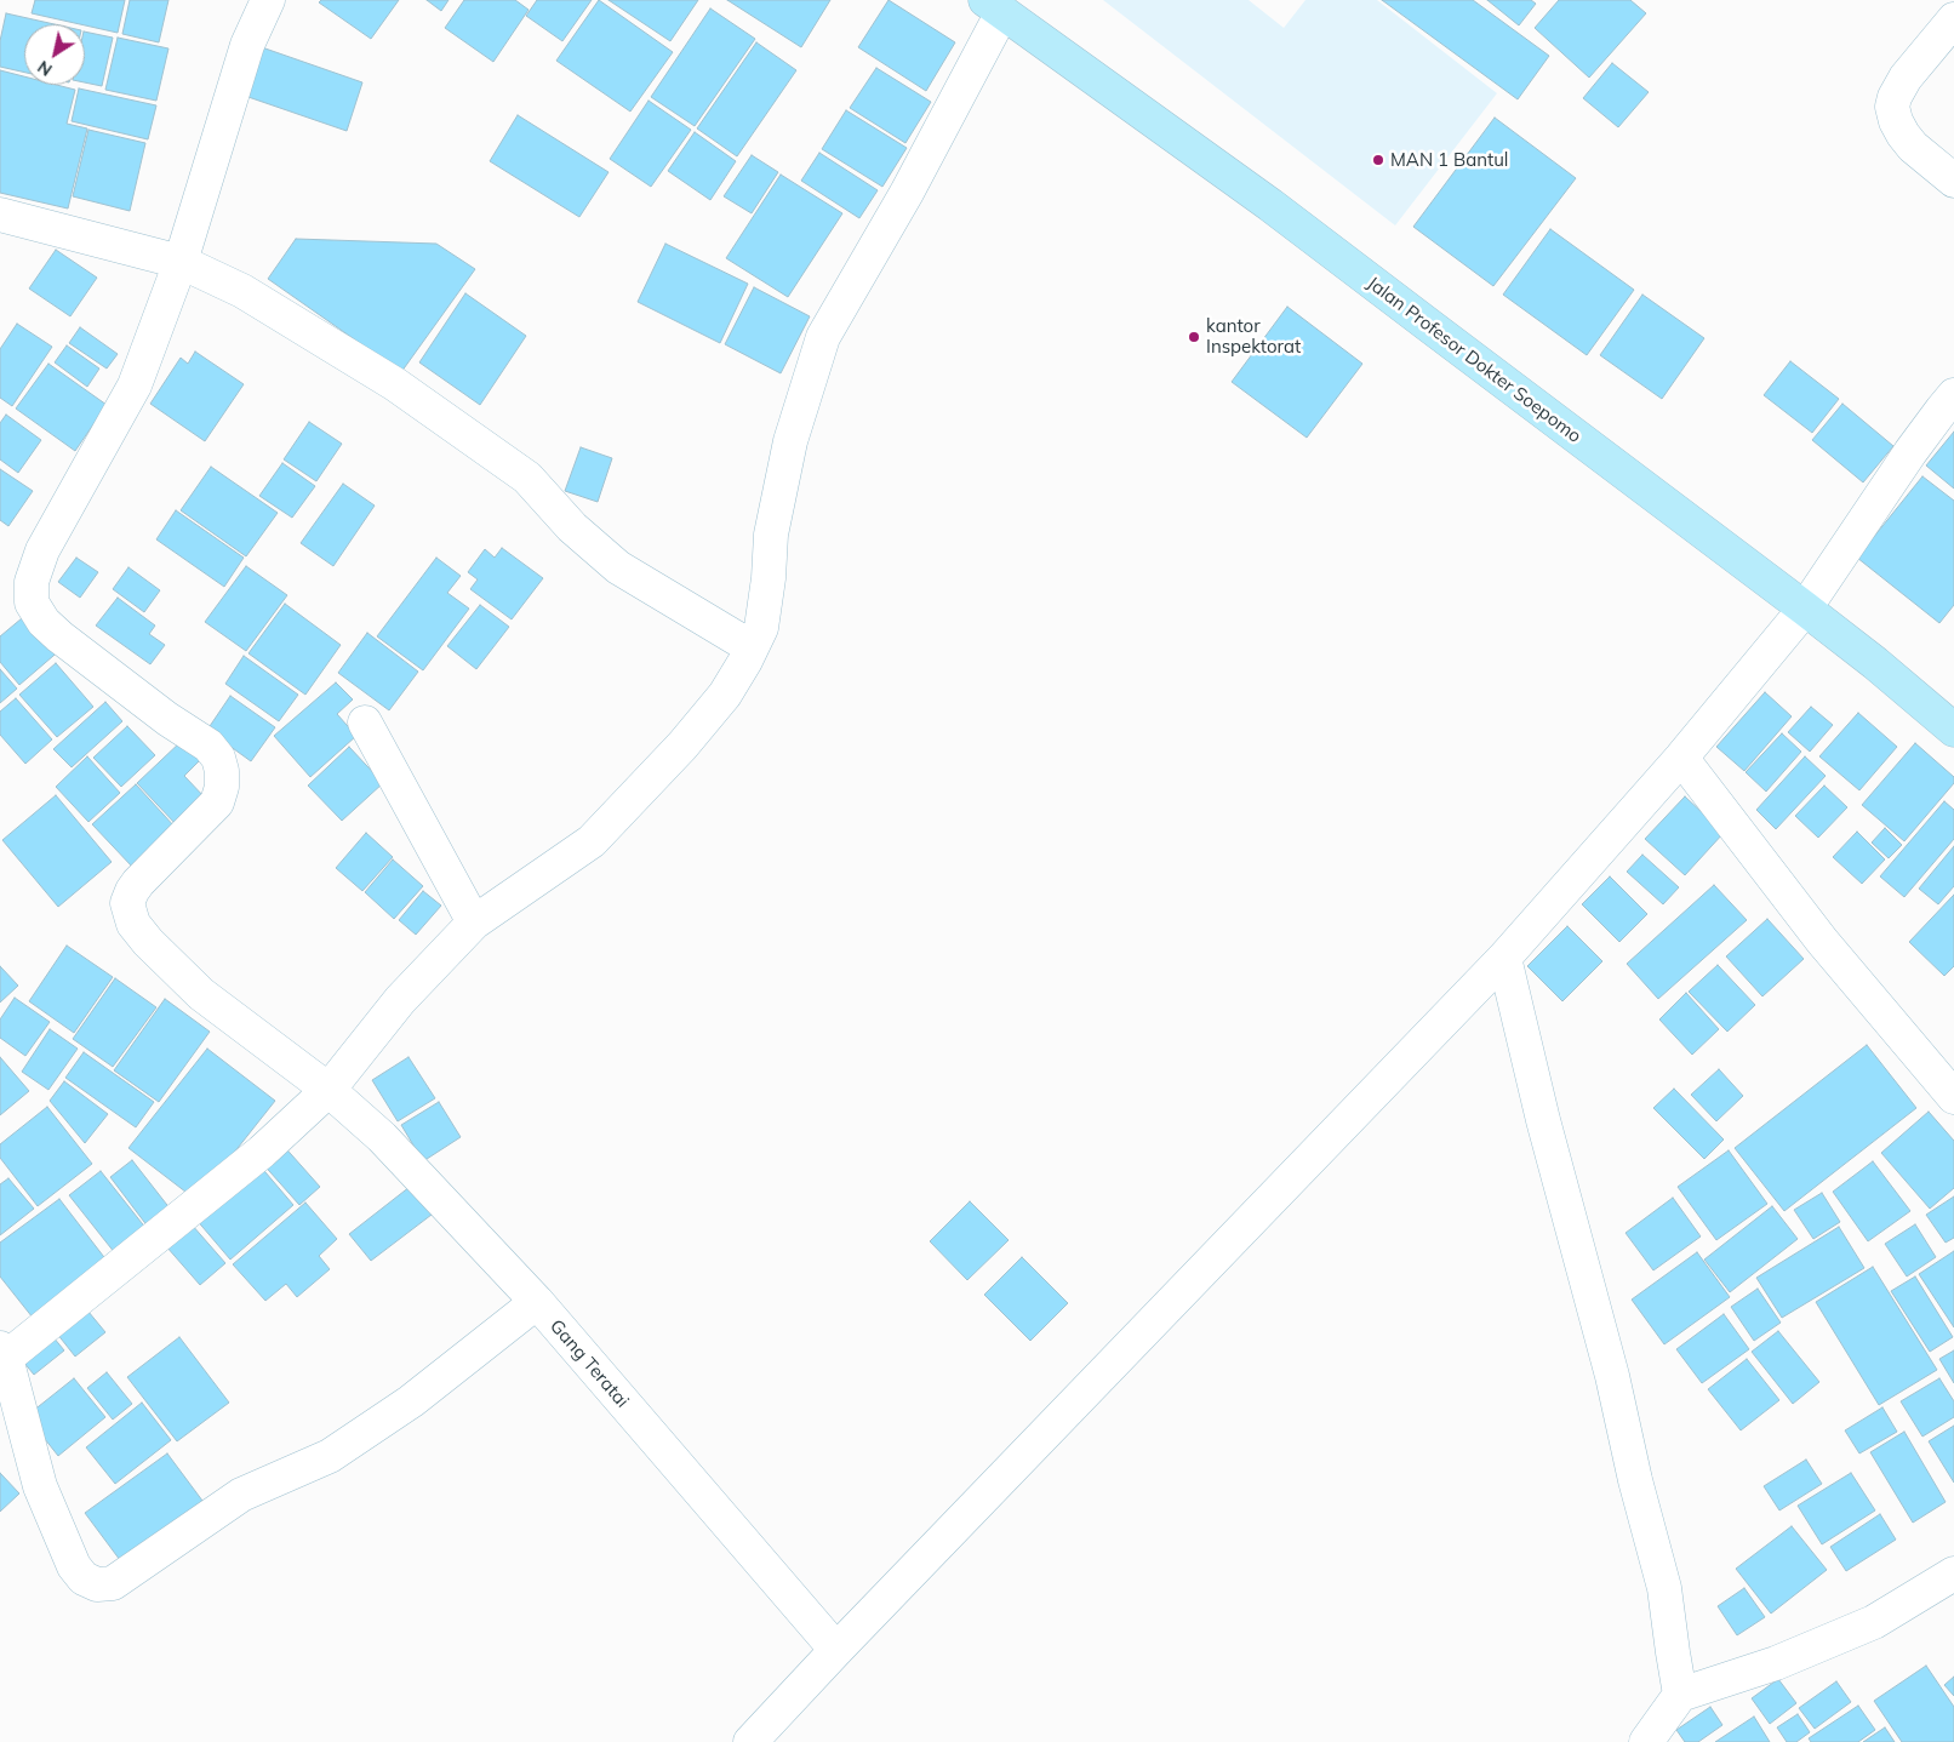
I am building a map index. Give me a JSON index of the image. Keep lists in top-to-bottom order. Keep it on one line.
{"streets":{"main road":["Jalan Profesor Dokter Soepomo"],"street":["Gang Teratai"]},"places":["MAN 1 Bantul","kantor Inspektorat"],"north":"bottom left"}
